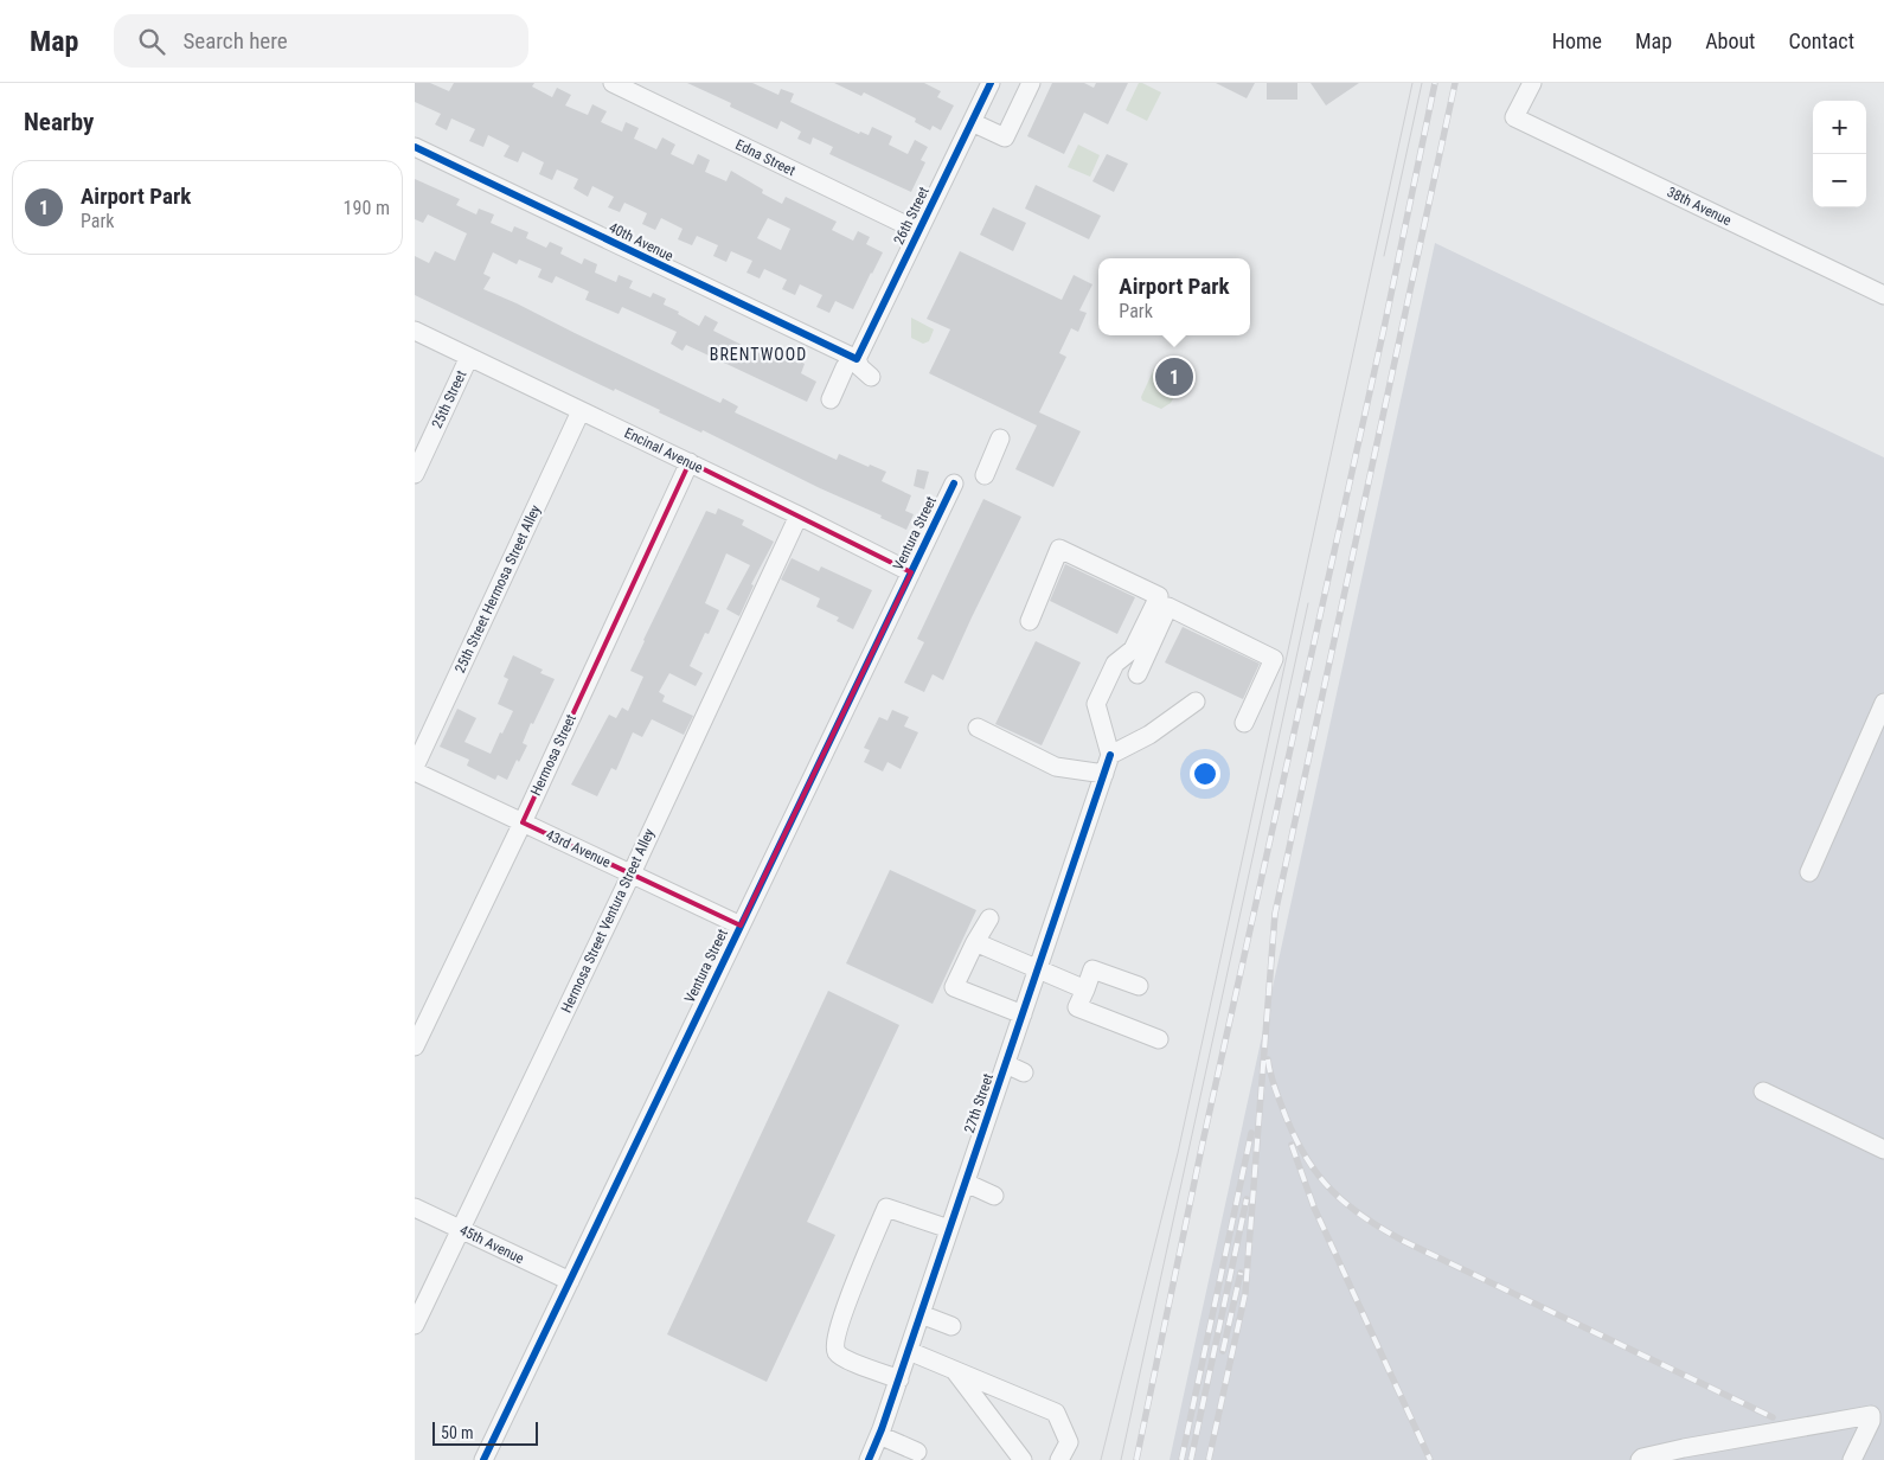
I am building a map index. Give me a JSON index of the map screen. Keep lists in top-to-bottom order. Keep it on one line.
{"streets":{"street":["Edna Street","38th Avenue","26th Street","40th Avenue","25th Street","Encinal Avenue","Ventura Street","25th Street Hermosa Street Alley","Hermosa Street","43rd Avenue","Hermosa Street Ventura Street Alley","27th Street","45th Avenue"]},"crossings":[["Edna Street","26th Street"],["26th Street","40th Avenue"],["25th Street","Encinal Avenue"],["Encinal Avenue","Ventura Street"],["Encinal Avenue","25th Street Hermosa Street Alley"],["Encinal Avenue","Hermosa Street"],["Encinal Avenue","Hermosa Street Ventura Street Alley"],["Ventura Street","43rd Avenue"],["Ventura Street","45th Avenue"],["25th Street Hermosa Street Alley","43rd Avenue"],["Hermosa Street","43rd Avenue"],["43rd Avenue","Hermosa Street Ventura Street Alley"],["Hermosa Street Ventura Street Alley","45th Avenue"]],"districts":["BRENTWOOD"],"scale_bar":"50 m","page":{"header":"Map","search":"Search here","nav":["Home","Map","About","Contact"],"heading":"Nearby","map_buttons":["+","−"],"list":[{"mark":"1","name":"Airport Park","note":"Park","value":"190 m"}],"popup":["Airport Park","Park"],"pins":"1","scale":"50 m"}}
